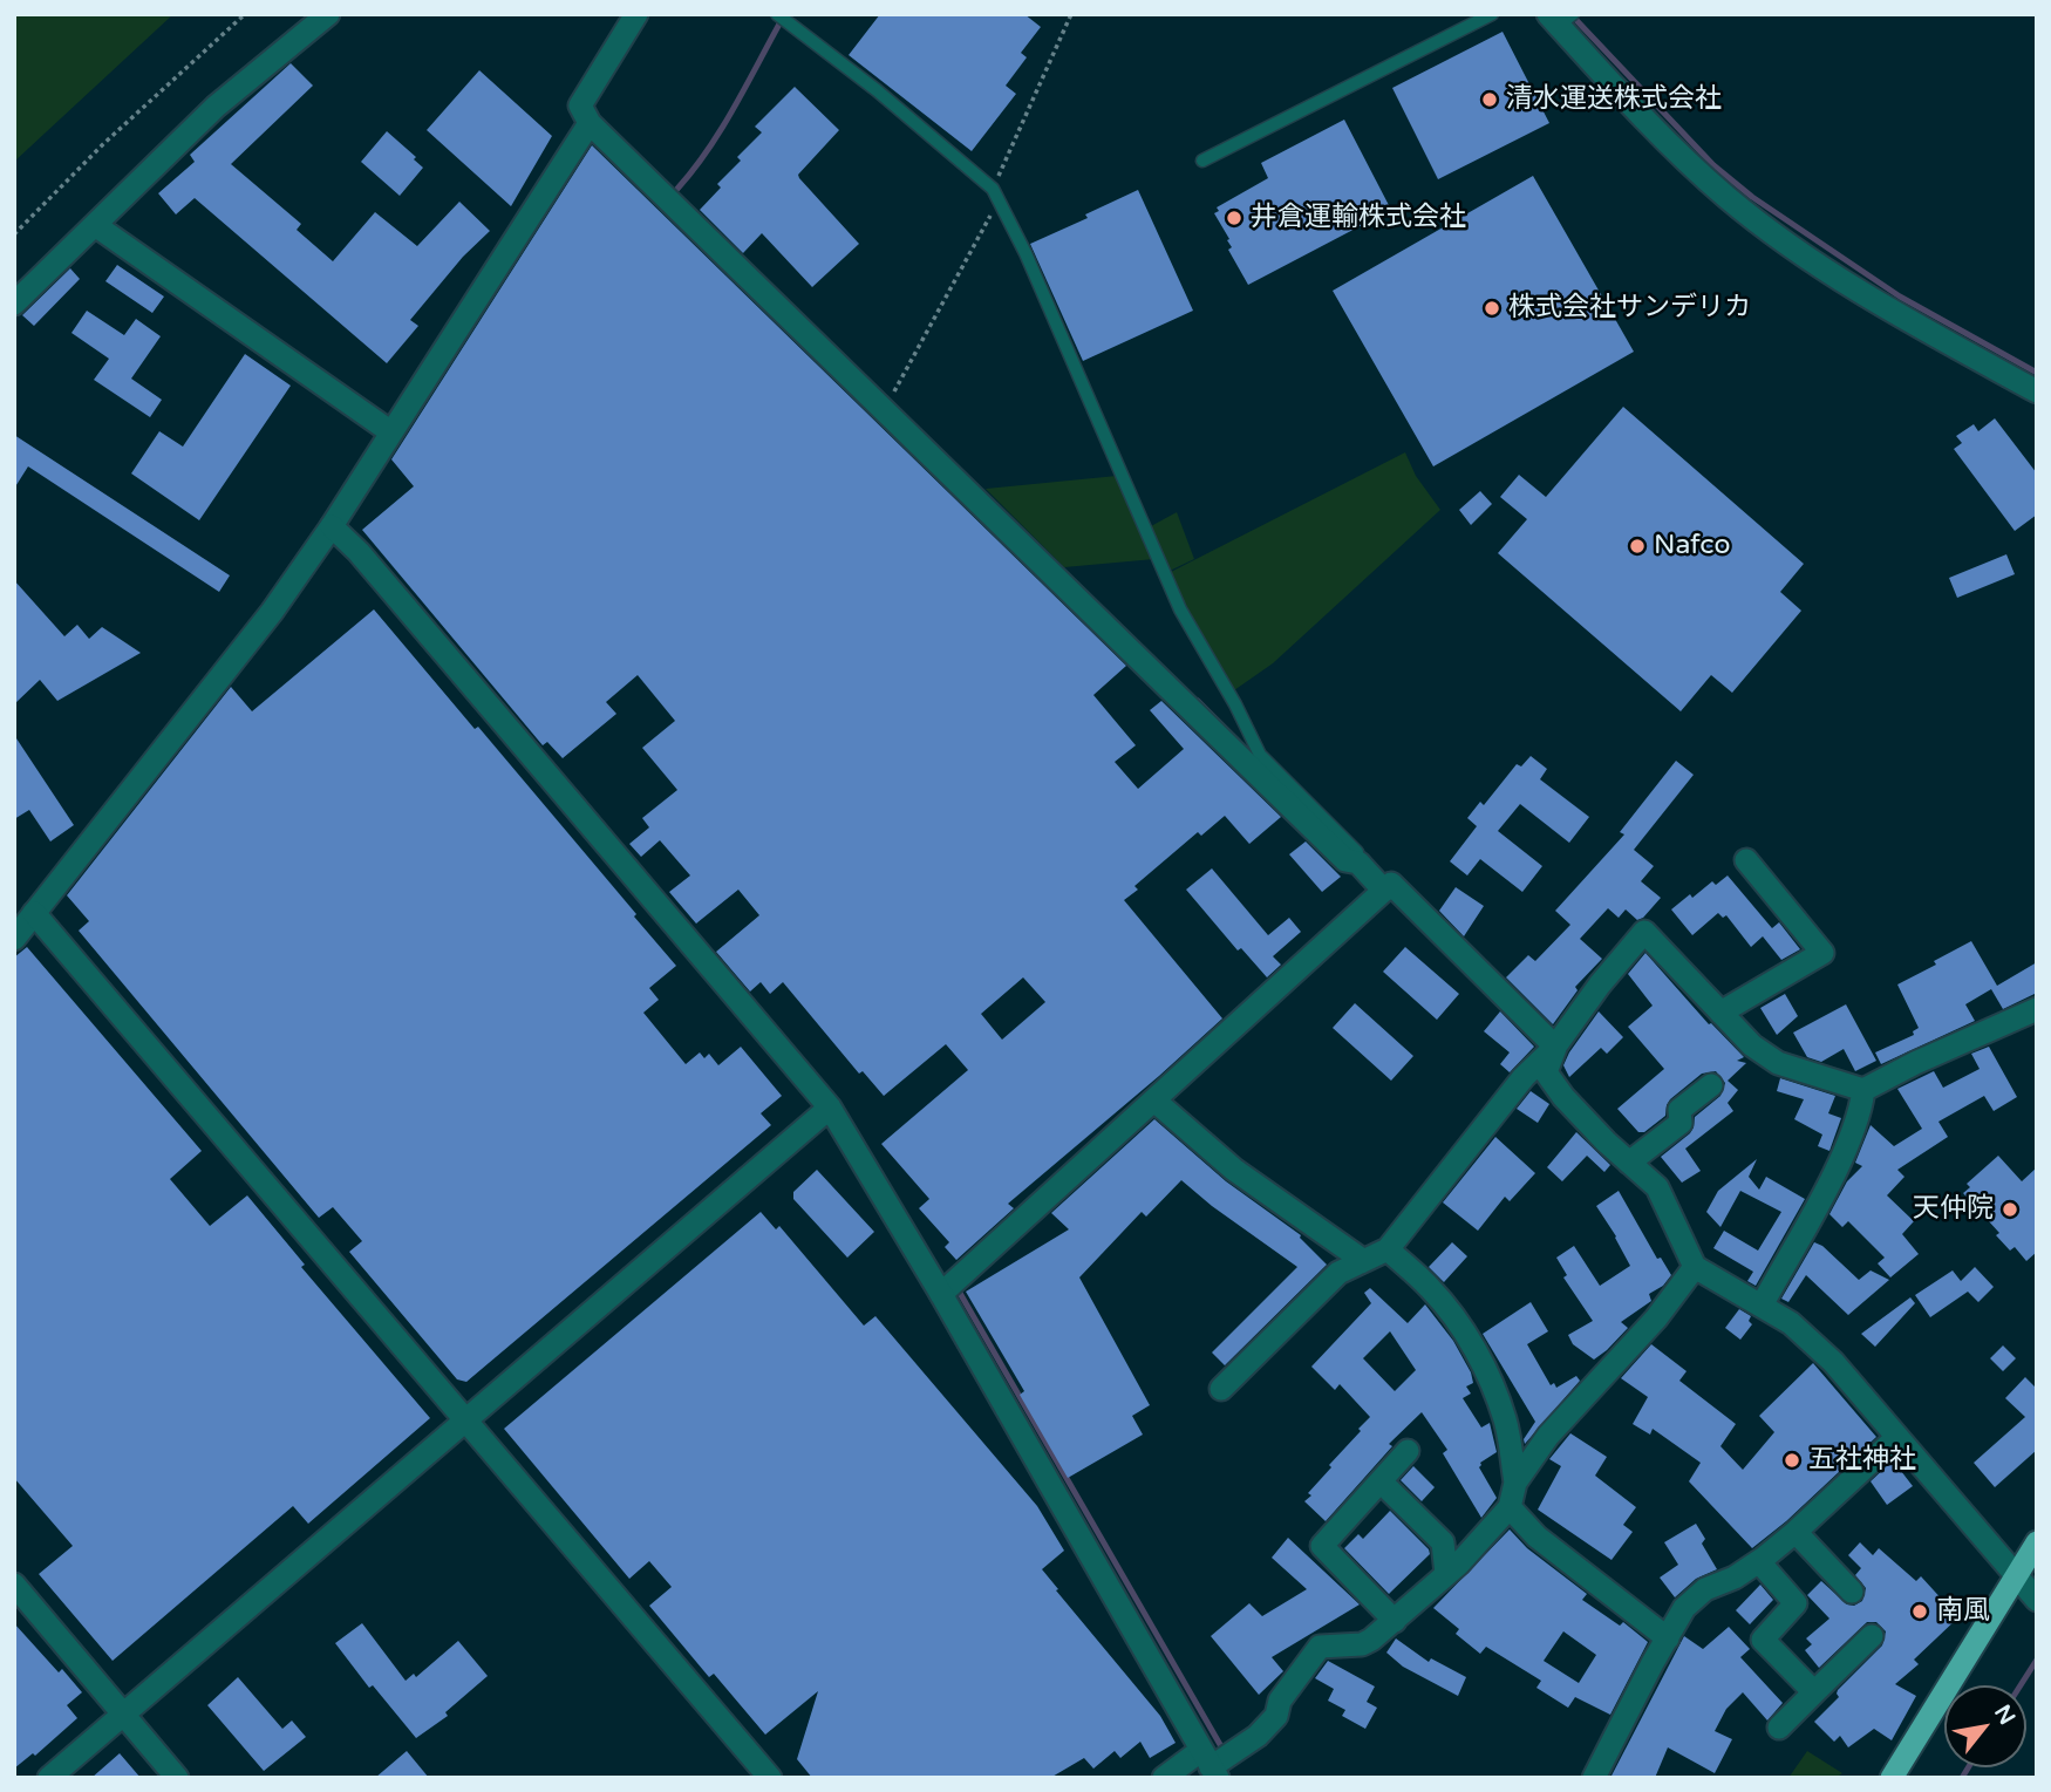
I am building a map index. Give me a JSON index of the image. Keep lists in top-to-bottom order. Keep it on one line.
{"places":["清水運送株式会社","井倉運輸株式会社","株式会社サンデリカ","Nafco","天仲院","五社神社","南風"],"north":"top right"}
